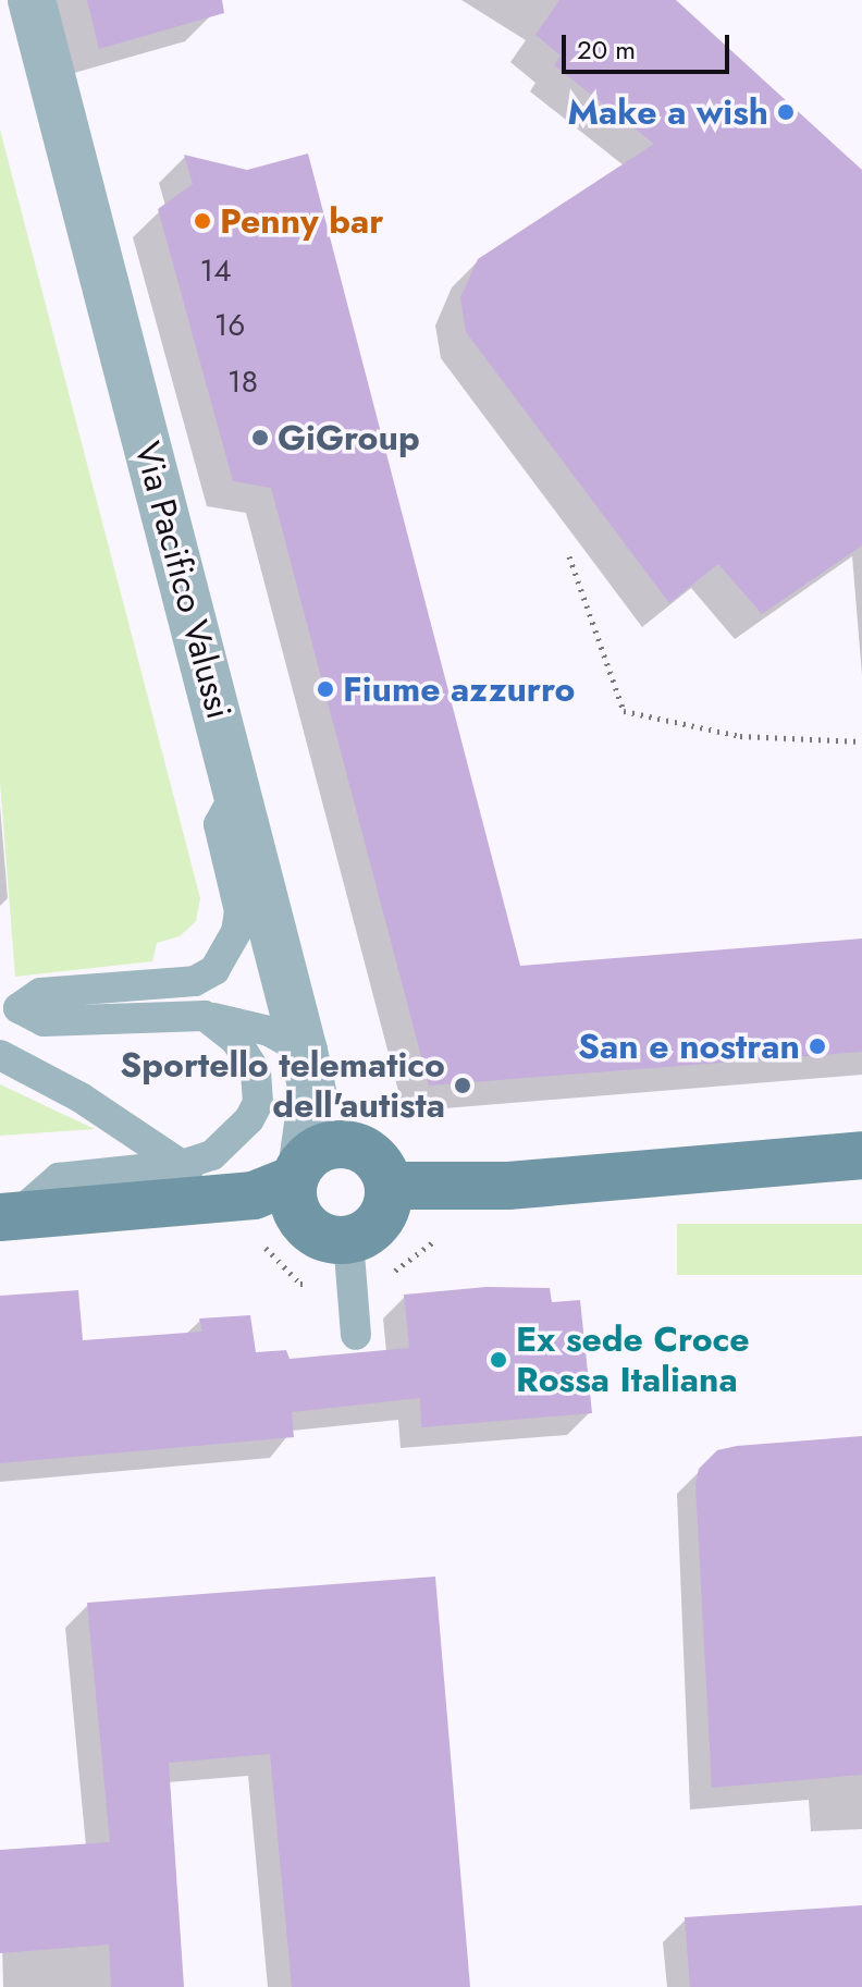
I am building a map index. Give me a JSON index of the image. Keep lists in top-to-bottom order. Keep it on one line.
{"streets":{"street":["Via Pacifico Valussi"]},"places":["Make a wish","Penny bar","GiGroup","Fiume azzurro","San e nostran","Sportello telematico dell'autista","Ex sede Croce Rossa Italiana"],"house_numbers":["14","16","18"],"scale_bar":"20 m"}
